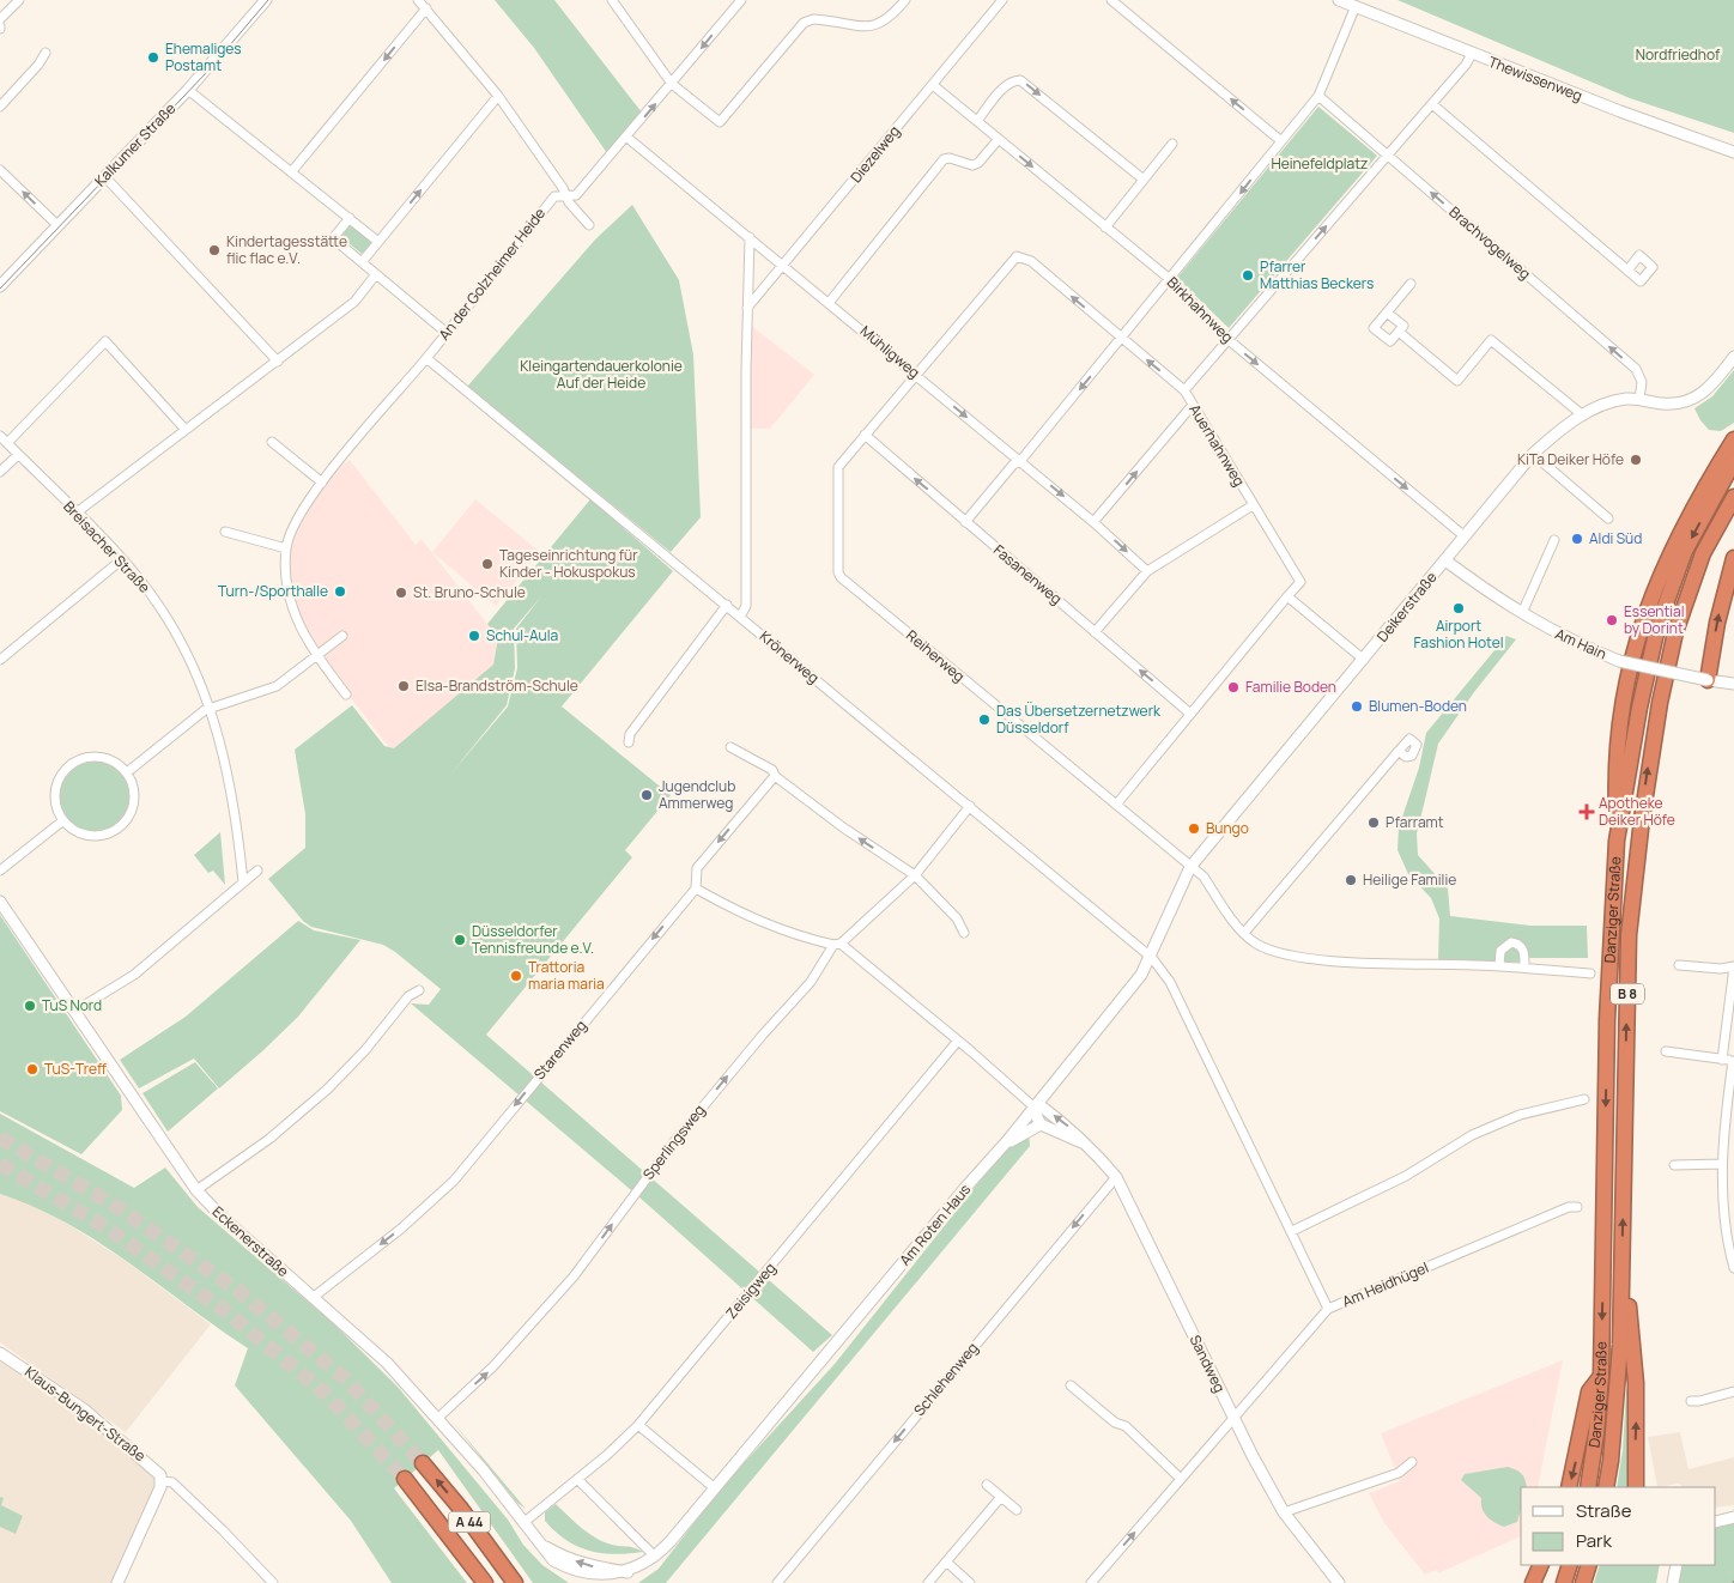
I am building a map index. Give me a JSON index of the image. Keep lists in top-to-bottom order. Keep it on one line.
{"streets":{"highway":["Danziger Straße","B 8","A 44"],"street":["Thewissenweg","Kalkumer Straße","Diezelweg","Brachvogelweg","An der Golzheimer Heide","Birkhahnweg","Mühligweg","Auerhahnweg","Breisacher Straße","Fasanenweg","Deikerstraße","Am Hain","Reiherweg","Krönerweg","Starenweg","Sperlingsweg","Am Roten Haus","Eckenerstraße","Am Heidhügel","Zeisigweg","Sandweg","Schlehenweg","Klaus-Bungert-Straße"]},"crossings":[["Diezelweg","Birkhahnweg"],["Diezelweg","Mühligweg"],["Brachvogelweg","Deikerstraße"],["An der Golzheimer Heide","Mühligweg"],["An der Golzheimer Heide","Krönerweg"],["Birkhahnweg","Deikerstraße"],["Mühligweg","Auerhahnweg"],["Fasanenweg","Reiherweg"],["Deikerstraße","Am Hain"],["Deikerstraße","Reiherweg"],["Deikerstraße","Krönerweg"],["Deikerstraße","Am Roten Haus"],["Krönerweg","Sperlingsweg"],["Krönerweg","Am Roten Haus"],["Krönerweg","Am Heidhügel"],["Starenweg","Eckenerstraße"],["Sperlingsweg","Eckenerstraße"],["Am Roten Haus","Eckenerstraße"],["Am Roten Haus","Sandweg"],["Eckenerstraße","Zeisigweg"],["Am Heidhügel","Sandweg"],["Sandweg","Schlehenweg"]],"one_way":["Birkhahnweg","Mühligweg","Fasanenweg","Starenweg","Sperlingsweg","Schlehenweg"],"parks":["Nordfriedhof","Heinefeldplatz","Kleingartendauerkolonie Auf der Heide"],"places":{"other":["Ehemaliges Postamt","Kindertagesstätte flic flac e.V.","Pfarrer Matthias Beckers","KiTa Deiker Höfe","Aldi Süd","Tageseinrichtung für Kinder - Hokuspokus","Turn-/Sporthalle","St. Bruno-Schule","Airport Fashion Hotel","Essential by Dorint","Schul-Aula","Elsa-Brandström-Schule","Familie Boden","Blumen-Boden","Das Übersetzernetzwerk Düsseldorf","Jugendclub Ammerweg","Pfarramt","Bungo","Heilige Familie","Düsseldorfer Tennisfreunde e.V.","Trattoria maria maria","TuS Nord","TuS-Treff"],"health":["Apotheke Deiker Höfe"]},"legend":["Straße","Park"]}
